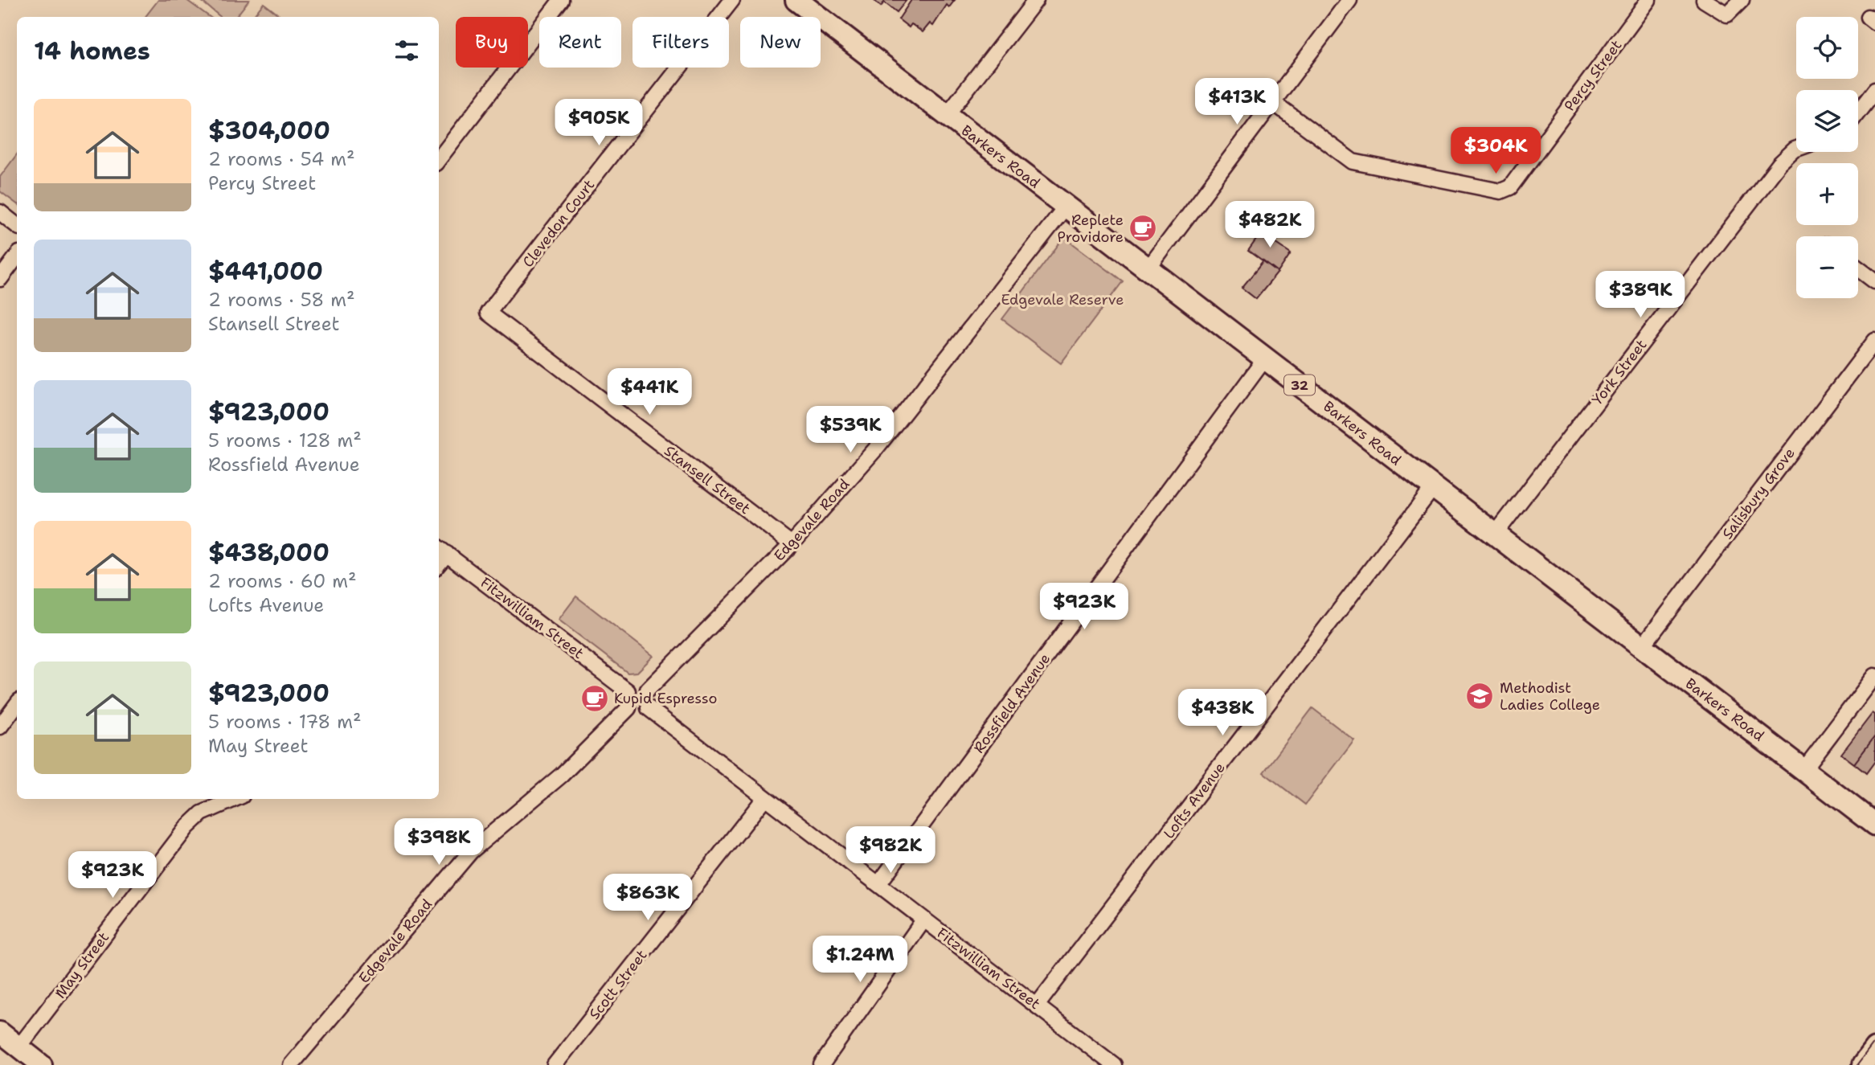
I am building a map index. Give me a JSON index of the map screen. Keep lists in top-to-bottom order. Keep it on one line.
{"streets":{"main road":["Barkers Road","32"],"street":["Percy Street","Clevedon Court","York Street","Stansell Street","Salisbury Grove","Edgevale Road","Fitzwilliam Street","Rossfield Avenue","Lofts Avenue","May Street","Scott Street"]},"crossings":[["Barkers Road","York Street"],["Barkers Road","Salisbury Grove"],["Barkers Road","Edgevale Road"],["Barkers Road","Rossfield Avenue"],["Barkers Road","Lofts Avenue"],["Clevedon Court","Stansell Street"],["Stansell Street","Edgevale Road"],["Edgevale Road","Fitzwilliam Street"],["Fitzwilliam Street","Rossfield Avenue"],["Fitzwilliam Street","Lofts Avenue"],["Fitzwilliam Street","Scott Street"]],"parks":["Edgevale Reserve"],"places":{"cafe":["Replete Providore","Kupid Espresso"],"school or university":["Methodist Ladies College"]},"page":{"map_buttons":["+","−"],"chip":["Buy","Rent","Filters","New"],"heading":"14 homes","price":["$413K","$905K","$304K","$482K","$389K","$441K","$539K","$923K","$438K","$398K","$982K","$923K","$863K","$1.24M"],"list":[{"name":"$304,000","note":"2 rooms · 54 m² · Percy Street"},{"name":"$441,000","note":"2 rooms · 58 m² · Stansell Street"},{"name":"$923,000","note":"5 rooms · 128 m² · Rossfield Avenue"},{"name":"$438,000","note":"2 rooms · 60 m² · Lofts Avenue"},{"name":"$923,000","note":"5 rooms · 178 m² · May Street"}]}}
